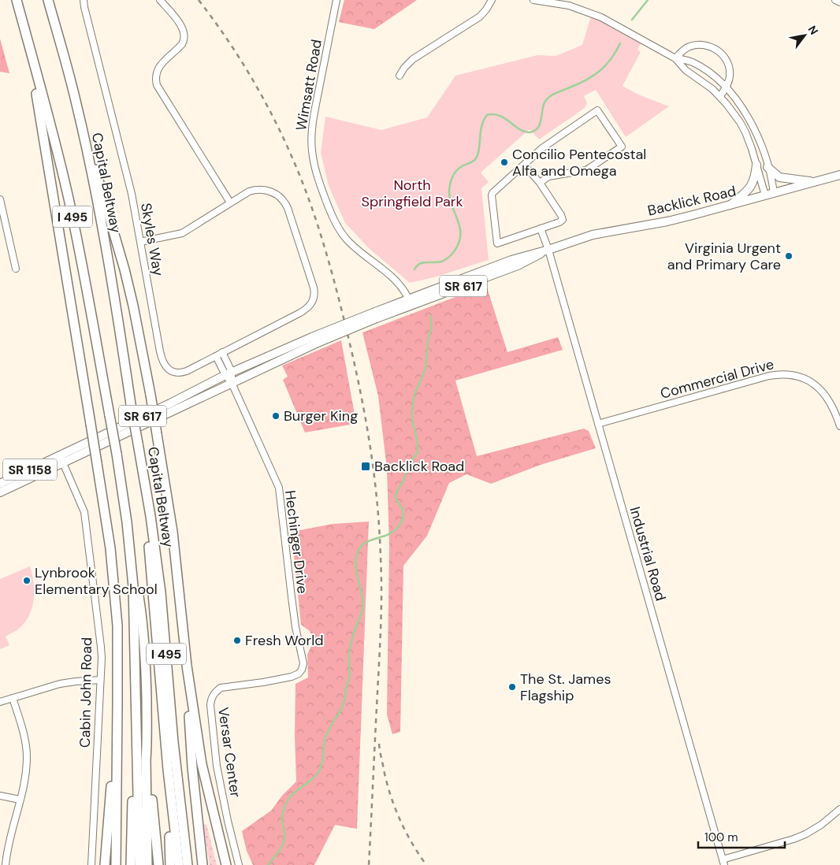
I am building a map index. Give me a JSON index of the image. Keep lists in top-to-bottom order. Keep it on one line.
{"streets":{"highway":["Capital Beltway","I 495"],"main road":["Backlick Road","SR 617","SR 1158"],"street":["Wimsatt Road","Skyles Way","Commercial Drive","Hechinger Drive","Industrial Road","Cabin John Road","Versar Center"]},"crossings":[["Wimsatt Road","Backlick Road"],["Backlick Road","Hechinger Drive"],["Backlick Road","Industrial Road"],["Backlick Road","Cabin John Road"],["Commercial Drive","Industrial Road"],["Hechinger Drive","Versar Center"]],"parks":["North Springfield Park"],"places":{"other":["Concilio Pentecostal Alfa and Omega","Virginia Urgent and Primary Care","Burger King","Lynbrook Elementary School","Fresh World","The St. James Flagship"],"transit":["Backlick Road"]},"scale_bar":"100 m","north":"top right"}
